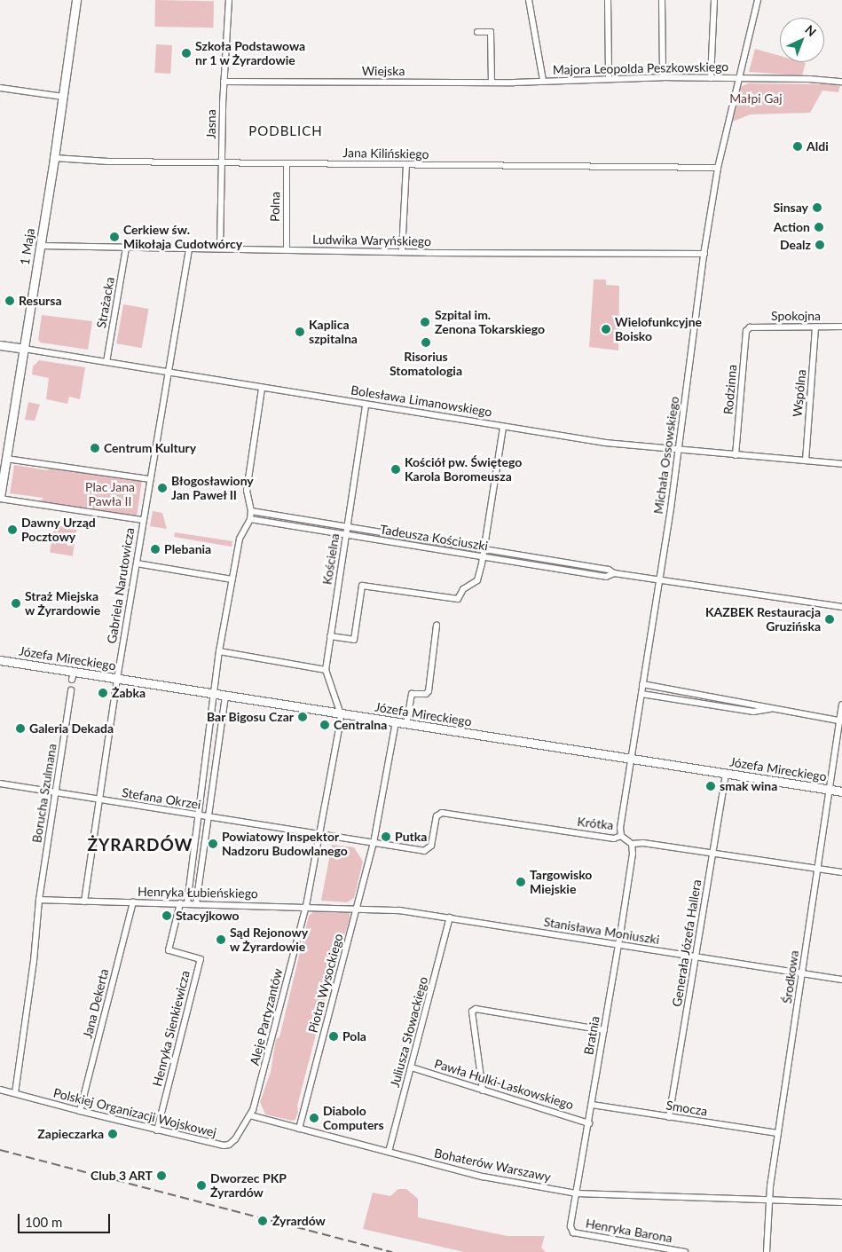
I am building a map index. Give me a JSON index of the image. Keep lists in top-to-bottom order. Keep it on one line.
{"streets":{"street":["Majora Leopolda Peszkowskiego","Wiejska","Jasna","Jana Kilińskiego","Polna","Ludwika Waryńskiego","1 Maja","Strażacka","Spokojna","Rodzinna","Wspólna","Bolesława Limanowskiego","Michała Ossowskiego","Tadeusza Kościuszki","Kościelna","Gabriela Narutowicza","Józefa Mireckiego","Borucha Szulmana","Stefana Okrzei","Krótka","Henryka Łubieńskiego","Stanisława Moniuszki","Generała Józefa Hallera","Środkowa","Piotra Wysockiego","Jana Dekerta","Aleje Partyzantów","Henryka Sienkiewicza","Juliusza Słowackiego","Bratnia","Pawła Hulki-Laskowskiego","Smocza","Polskiej Organizacji Wojskowej","Bohaterów Warszawy","Henryka Barona"]},"crossings":[["Majora Leopolda Peszkowskiego","Wiejska"],["Majora Leopolda Peszkowskiego","Michała Ossowskiego"],["Wiejska","Jasna"],["Jasna","Jana Kilińskiego"],["Jasna","Ludwika Waryńskiego"],["Jana Kilińskiego","Polna"],["Jana Kilińskiego","1 Maja"],["Jana Kilińskiego","Michała Ossowskiego"],["Polna","Ludwika Waryńskiego"],["Ludwika Waryńskiego","1 Maja"],["Ludwika Waryńskiego","Strażacka"],["Ludwika Waryńskiego","Michała Ossowskiego"],["Ludwika Waryńskiego","Gabriela Narutowicza"],["1 Maja","Bolesława Limanowskiego"],["Strażacka","Bolesława Limanowskiego"],["Spokojna","Rodzinna"],["Spokojna","Wspólna"],["Rodzinna","Bolesława Limanowskiego"],["Wspólna","Bolesława Limanowskiego"],["Bolesława Limanowskiego","Michała Ossowskiego"],["Bolesława Limanowskiego","Kościelna"],["Bolesława Limanowskiego","Gabriela Narutowicza"],["Michała Ossowskiego","Tadeusza Kościuszki"],["Michała Ossowskiego","Józefa Mireckiego"],["Michała Ossowskiego","Krótka"],["Tadeusza Kościuszki","Kościelna"],["Kościelna","Józefa Mireckiego"],["Kościelna","Aleje Partyzantów"],["Gabriela Narutowicza","Józefa Mireckiego"],["Gabriela Narutowicza","Stefana Okrzei"],["Gabriela Narutowicza","Henryka Łubieńskiego"],["Józefa Mireckiego","Generała Józefa Hallera"],["Józefa Mireckiego","Środkowa"],["Józefa Mireckiego","Piotra Wysockiego"],["Józefa Mireckiego","Aleje Partyzantów"],["Borucha Szulmana","Stefana Okrzei"],["Borucha Szulmana","Henryka Łubieńskiego"],["Borucha Szulmana","Polskiej Organizacji Wojskowej"],["Stefana Okrzei","Aleje Partyzantów"],["Krótka","Piotra Wysockiego"],["Krótka","Bratnia"],["Henryka Łubieńskiego","Stanisława Moniuszki"],["Henryka Łubieńskiego","Piotra Wysockiego"],["Henryka Łubieńskiego","Jana Dekerta"],["Henryka Łubieńskiego","Aleje Partyzantów"],["Henryka Łubieńskiego","Henryka Sienkiewicza"],["Stanisława Moniuszki","Generała Józefa Hallera"],["Stanisława Moniuszki","Środkowa"],["Stanisława Moniuszki","Piotra Wysockiego"],["Stanisława Moniuszki","Juliusza Słowackiego"],["Stanisława Moniuszki","Bratnia"],["Generała Józefa Hallera","Smocza"],["Środkowa","Smocza"],["Środkowa","Bohaterów Warszawy"],["Piotra Wysockiego","Bohaterów Warszawy"],["Jana Dekerta","Polskiej Organizacji Wojskowej"],["Aleje Partyzantów","Polskiej Organizacji Wojskowej"],["Aleje Partyzantów","Bohaterów Warszawy"],["Henryka Sienkiewicza","Polskiej Organizacji Wojskowej"],["Juliusza Słowackiego","Pawła Hulki-Laskowskiego"],["Juliusza Słowackiego","Bohaterów Warszawy"],["Bratnia","Pawła Hulki-Laskowskiego"],["Bratnia","Smocza"],["Bratnia","Bohaterów Warszawy"],["Bratnia","Henryka Barona"],["Polskiej Organizacji Wojskowej","Bohaterów Warszawy"]],"districts":["PODBLICH","ŻYRARDÓW"],"parks":["Małpi Gaj","Plac Jana Pawła II"],"places":["Szkoła Podstawowa nr 1 w Żyrardowie","Aldi","Sinsay","Action","Cerkiew św. Mikołaja Cudotwórcy","Dealz","Resursa","Szpital im. Zenona Tokarskiego","Wielofunkcyjne Boisko","Kaplica szpitalna","Risorius Stomatologia","Centrum Kultury","Kościół pw. Świętego Karola Boromeusza","Błogosławiony Jan Paweł II","Dawny Urząd Pocztowy","Plebania","Straż Miejska w Żyrardowie","KAZBEK Restauracja Gruzińska","Żabka","Bar Bigosu Czar","Centralna","Galeria Dekada","smak wina","Putka","Powiatowy Inspektor Nadzoru Budowlanego","Targowisko Miejskie","Stacyjkowo","Sąd Rejonowy w Żyrardowie","Pola","Diabolo Computers","Zapieczarka","Club 3 ART","Dworzec PKP Żyrardów","Żyrardów"],"scale_bar":"100 m","north":"top right"}
